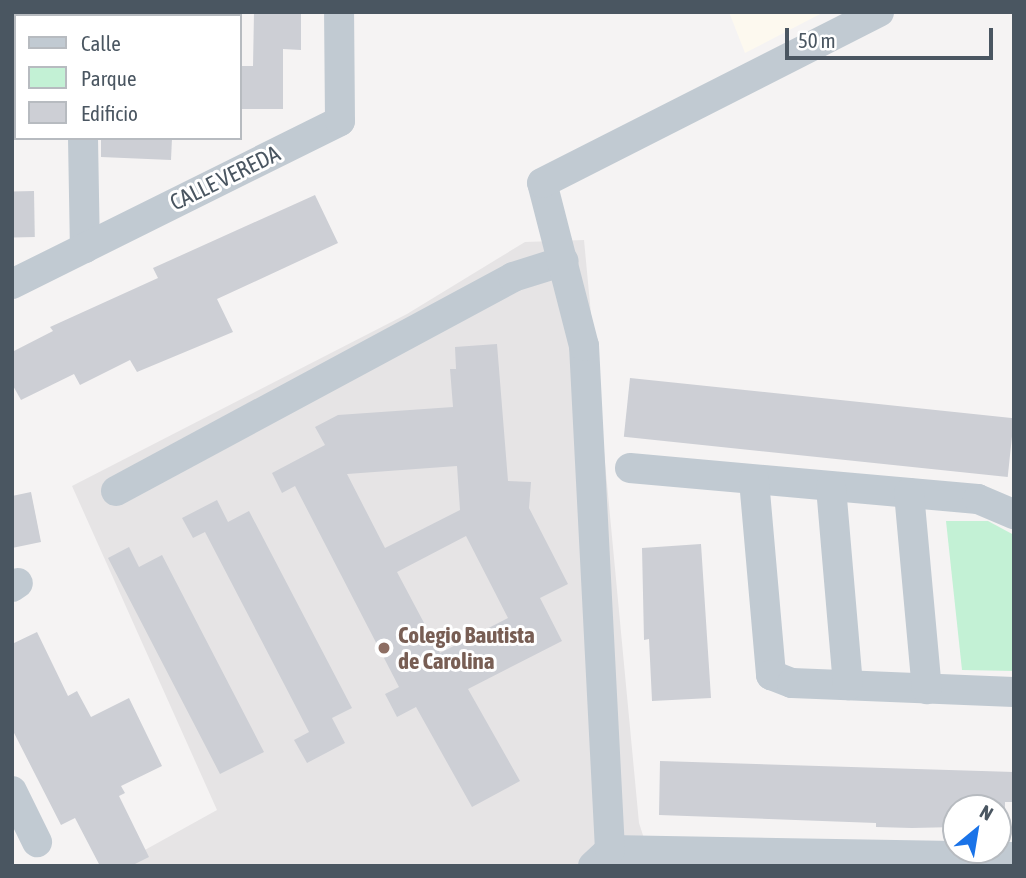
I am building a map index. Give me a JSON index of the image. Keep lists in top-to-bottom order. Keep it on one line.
{"streets":{"street":["CALLE VEREDA"]},"places":["Colegio Bautista de Carolina"],"legend":["Calle","Parque","Edificio"],"scale_bar":"50 m","north":"top right"}
